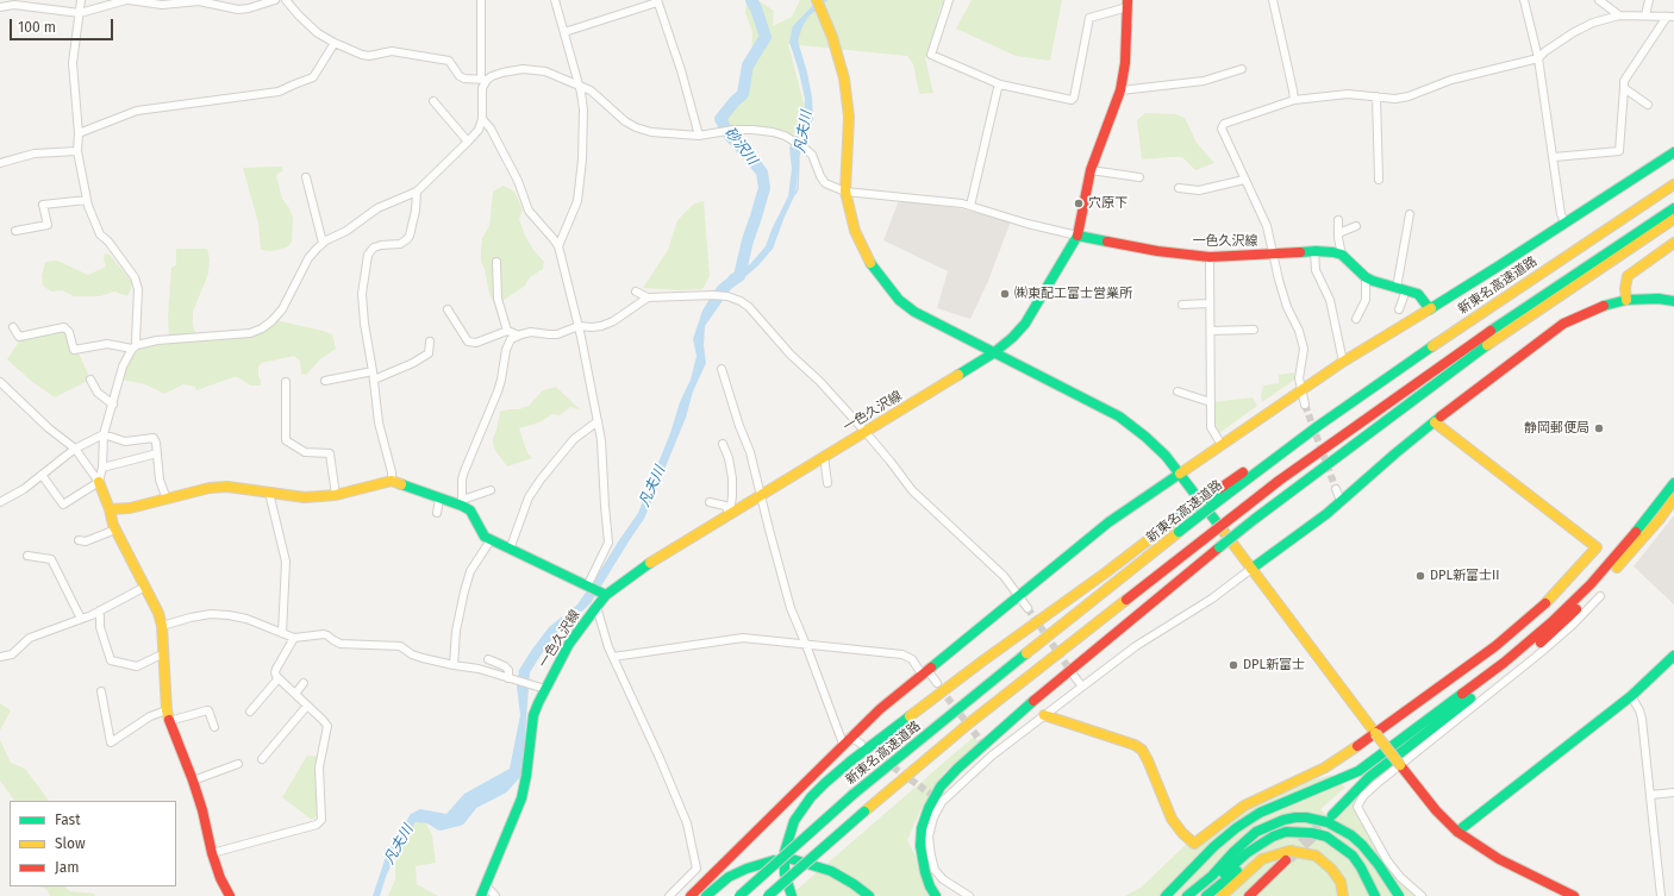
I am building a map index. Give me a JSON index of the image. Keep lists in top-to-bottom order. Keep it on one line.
{"streets":{"main road":["一色久沢線","新東名高速道路"]},"water":["凡夫川","砂沢川"],"places":["穴原下","㈱東配工富士営業所","静岡郵便局","DPL新富士II","DPL新富士"],"legend":["Fast","Slow","Jam"],"scale_bar":"100 m"}
